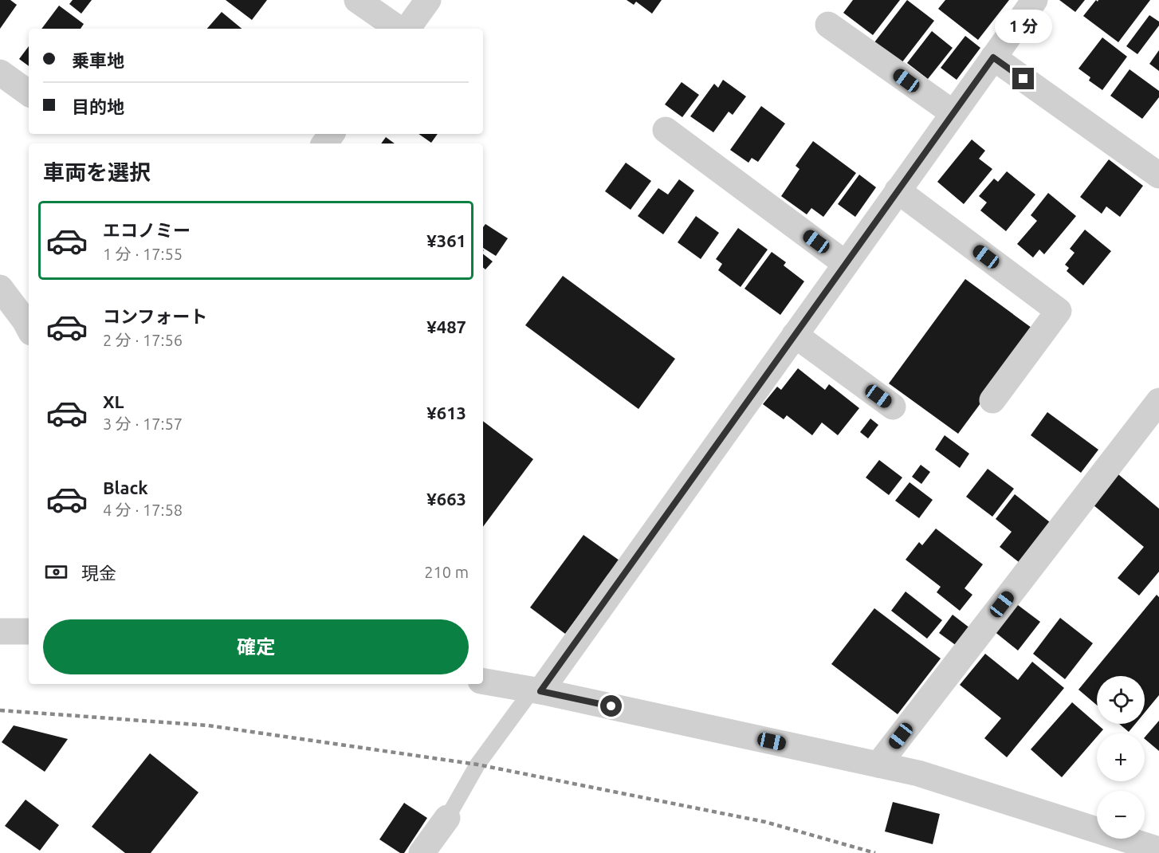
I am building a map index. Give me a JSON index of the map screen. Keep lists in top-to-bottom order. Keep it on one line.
{"page":{"bubble":"1 分","banner":["乗車地","目的地"],"heading":"車両を選択","list":[{"name":"エコノミー","note":"1 分 · 17:55","value":"¥361"},{"name":"コンフォート","note":"2 分 · 17:56","value":"¥487"},{"name":"XL","note":"3 分 · 17:57","value":"¥613"},{"name":"Black","note":"4 分 · 17:58","value":"¥663"}],"pay":["現金","210 m"],"buttons":"確定","map_buttons":["+","−"]}}
